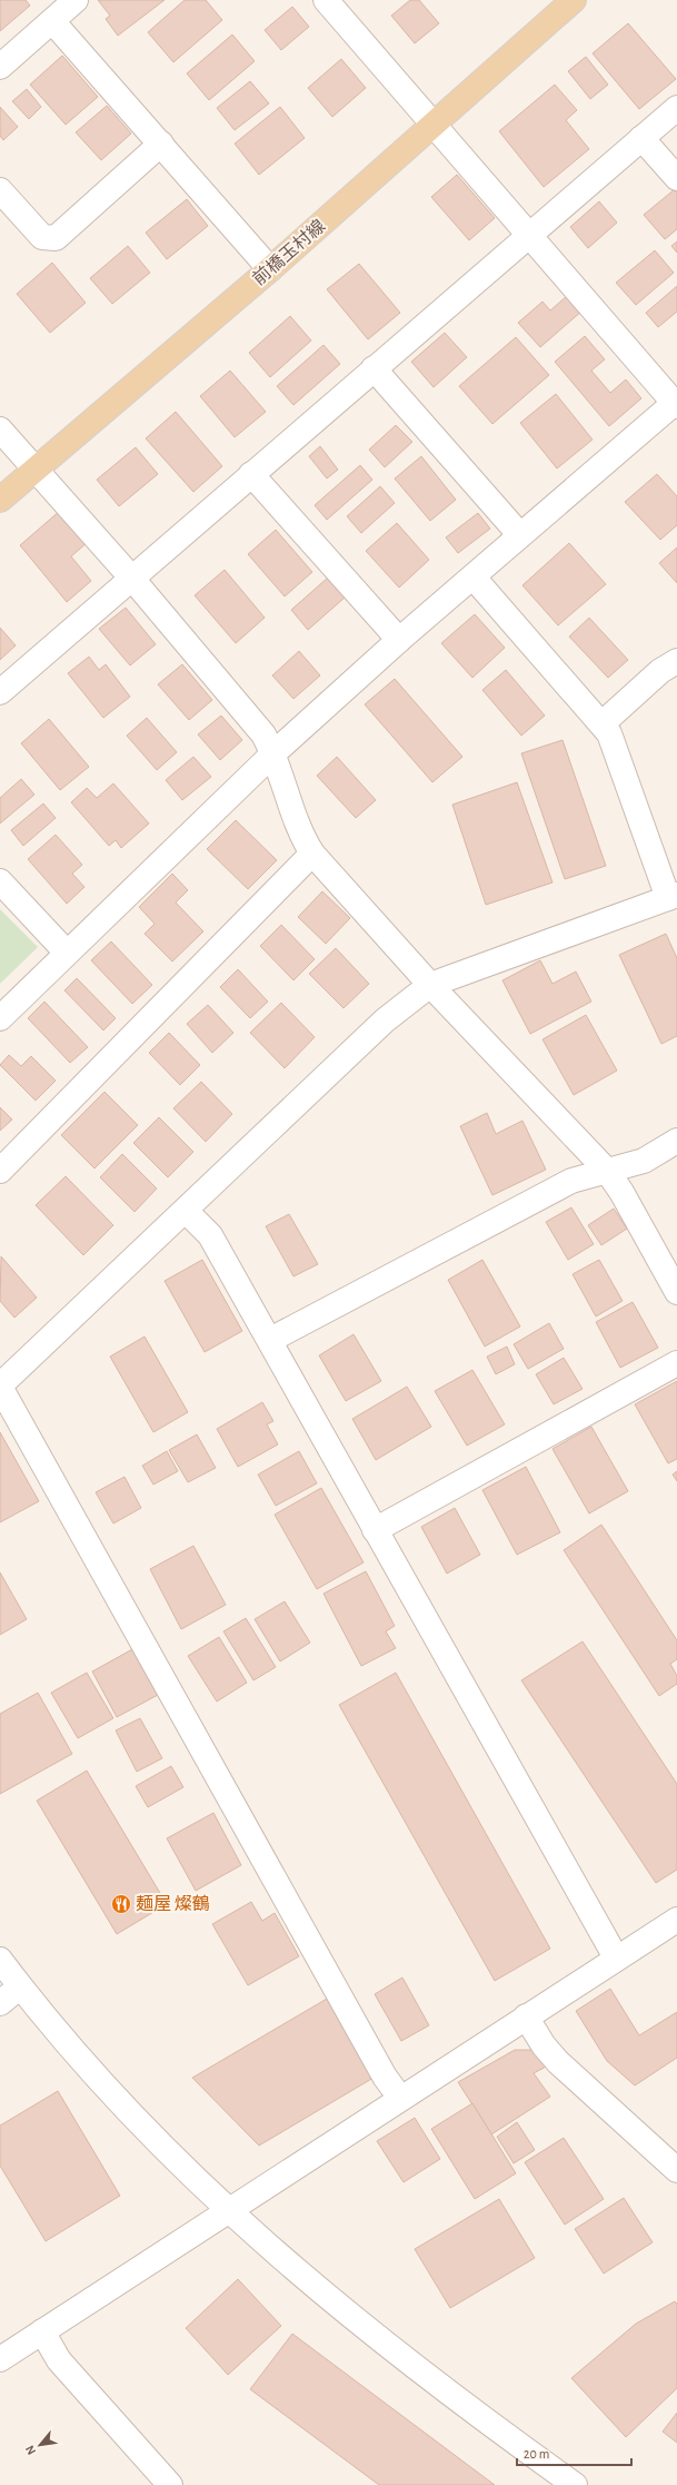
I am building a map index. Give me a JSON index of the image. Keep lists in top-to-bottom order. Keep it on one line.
{"streets":{"main road":["前橋玉村線"]},"places":{"restaurant":["麺屋 燦鶴"]},"scale_bar":"20 m","north":"bottom left"}
